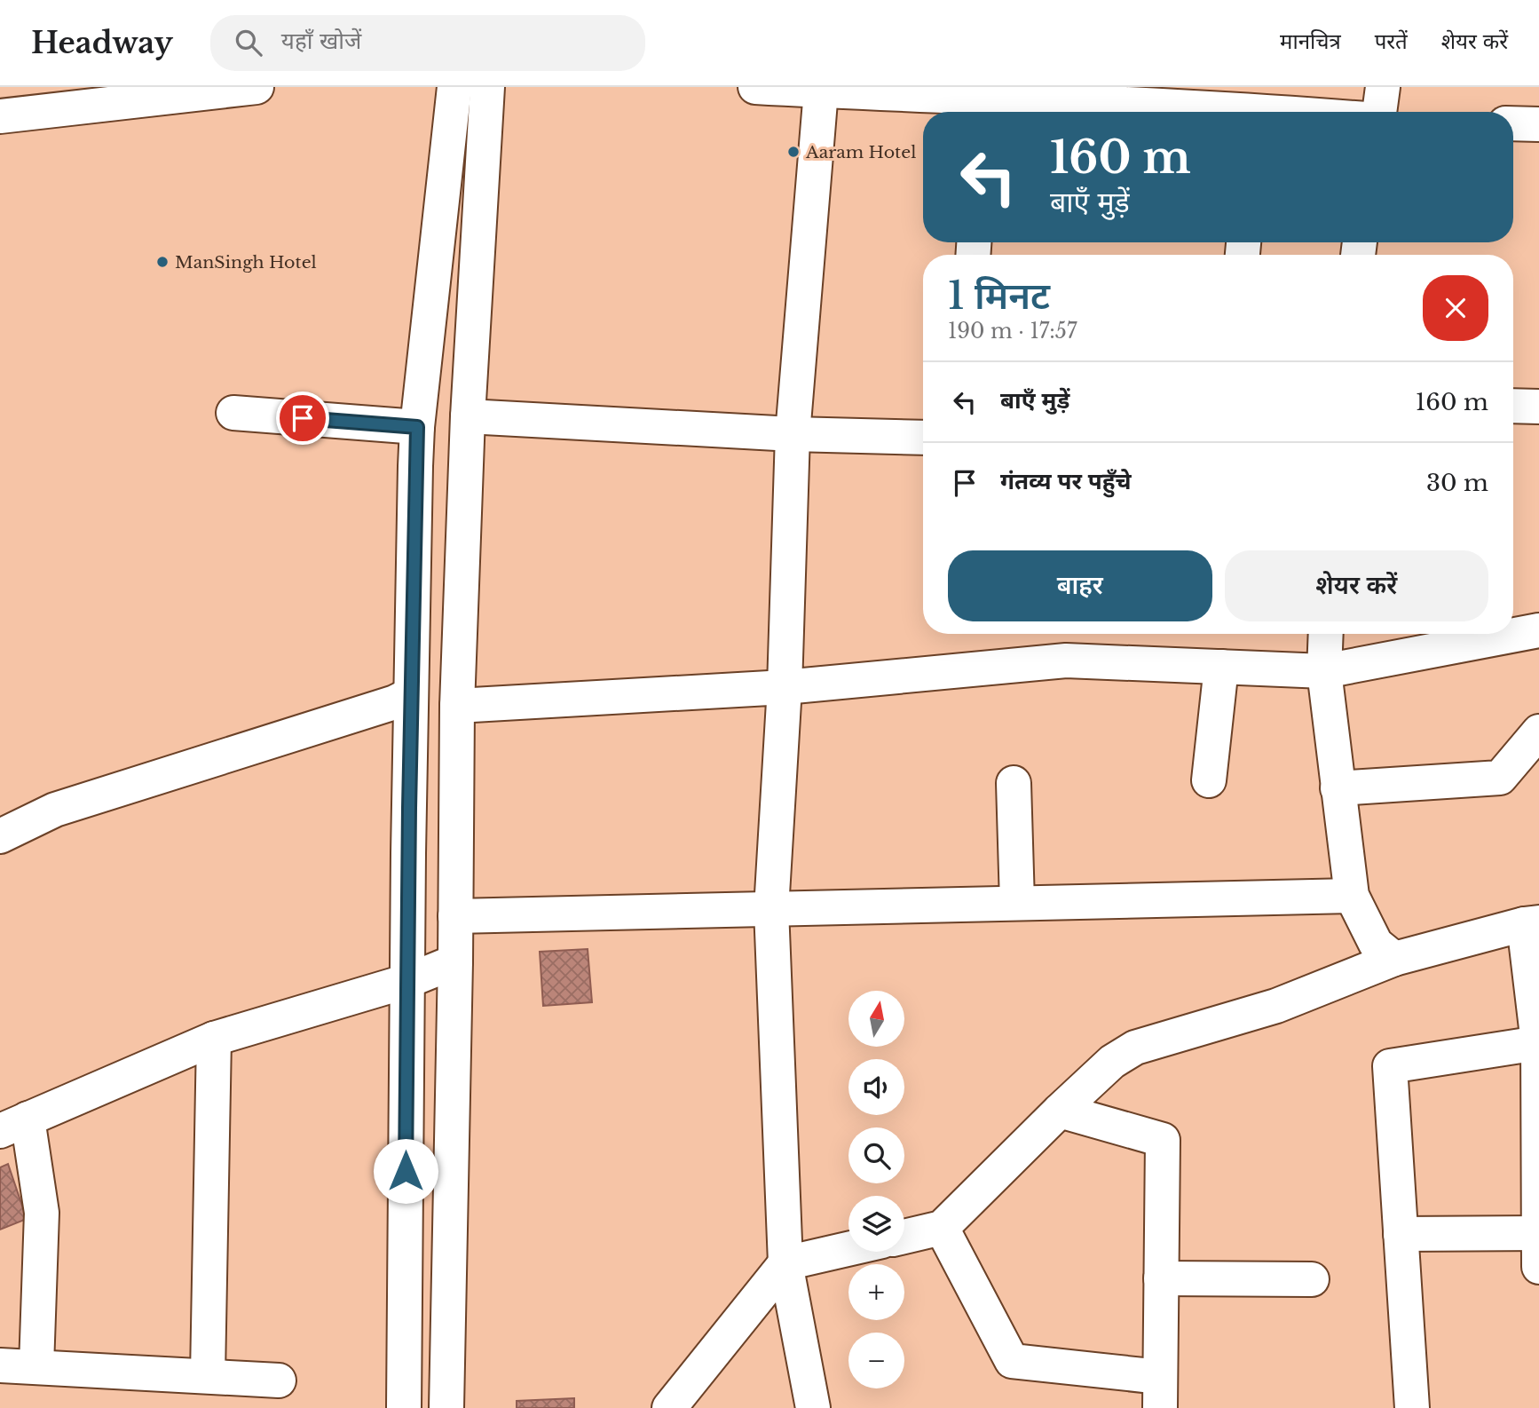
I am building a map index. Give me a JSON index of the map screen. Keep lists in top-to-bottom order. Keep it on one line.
{"places":["Aaram Hotel","ManSingh Hotel"],"north":"top","page":{"header":"Headway","search":"यहाँ खोजें","nav":["मानचित्र","परतें","शेयर करें"],"turn":["160 m","बाएँ मुड़ें"],"heading":["1 मिनट","190 m · 17:57"],"list":[{"name":"बाएँ मुड़ें","value":"160 m"},{"name":"गंतव्य पर पहुँचे","value":"30 m"}],"buttons":["बाहर","शेयर करें"],"map_buttons":["+","−"]}}
